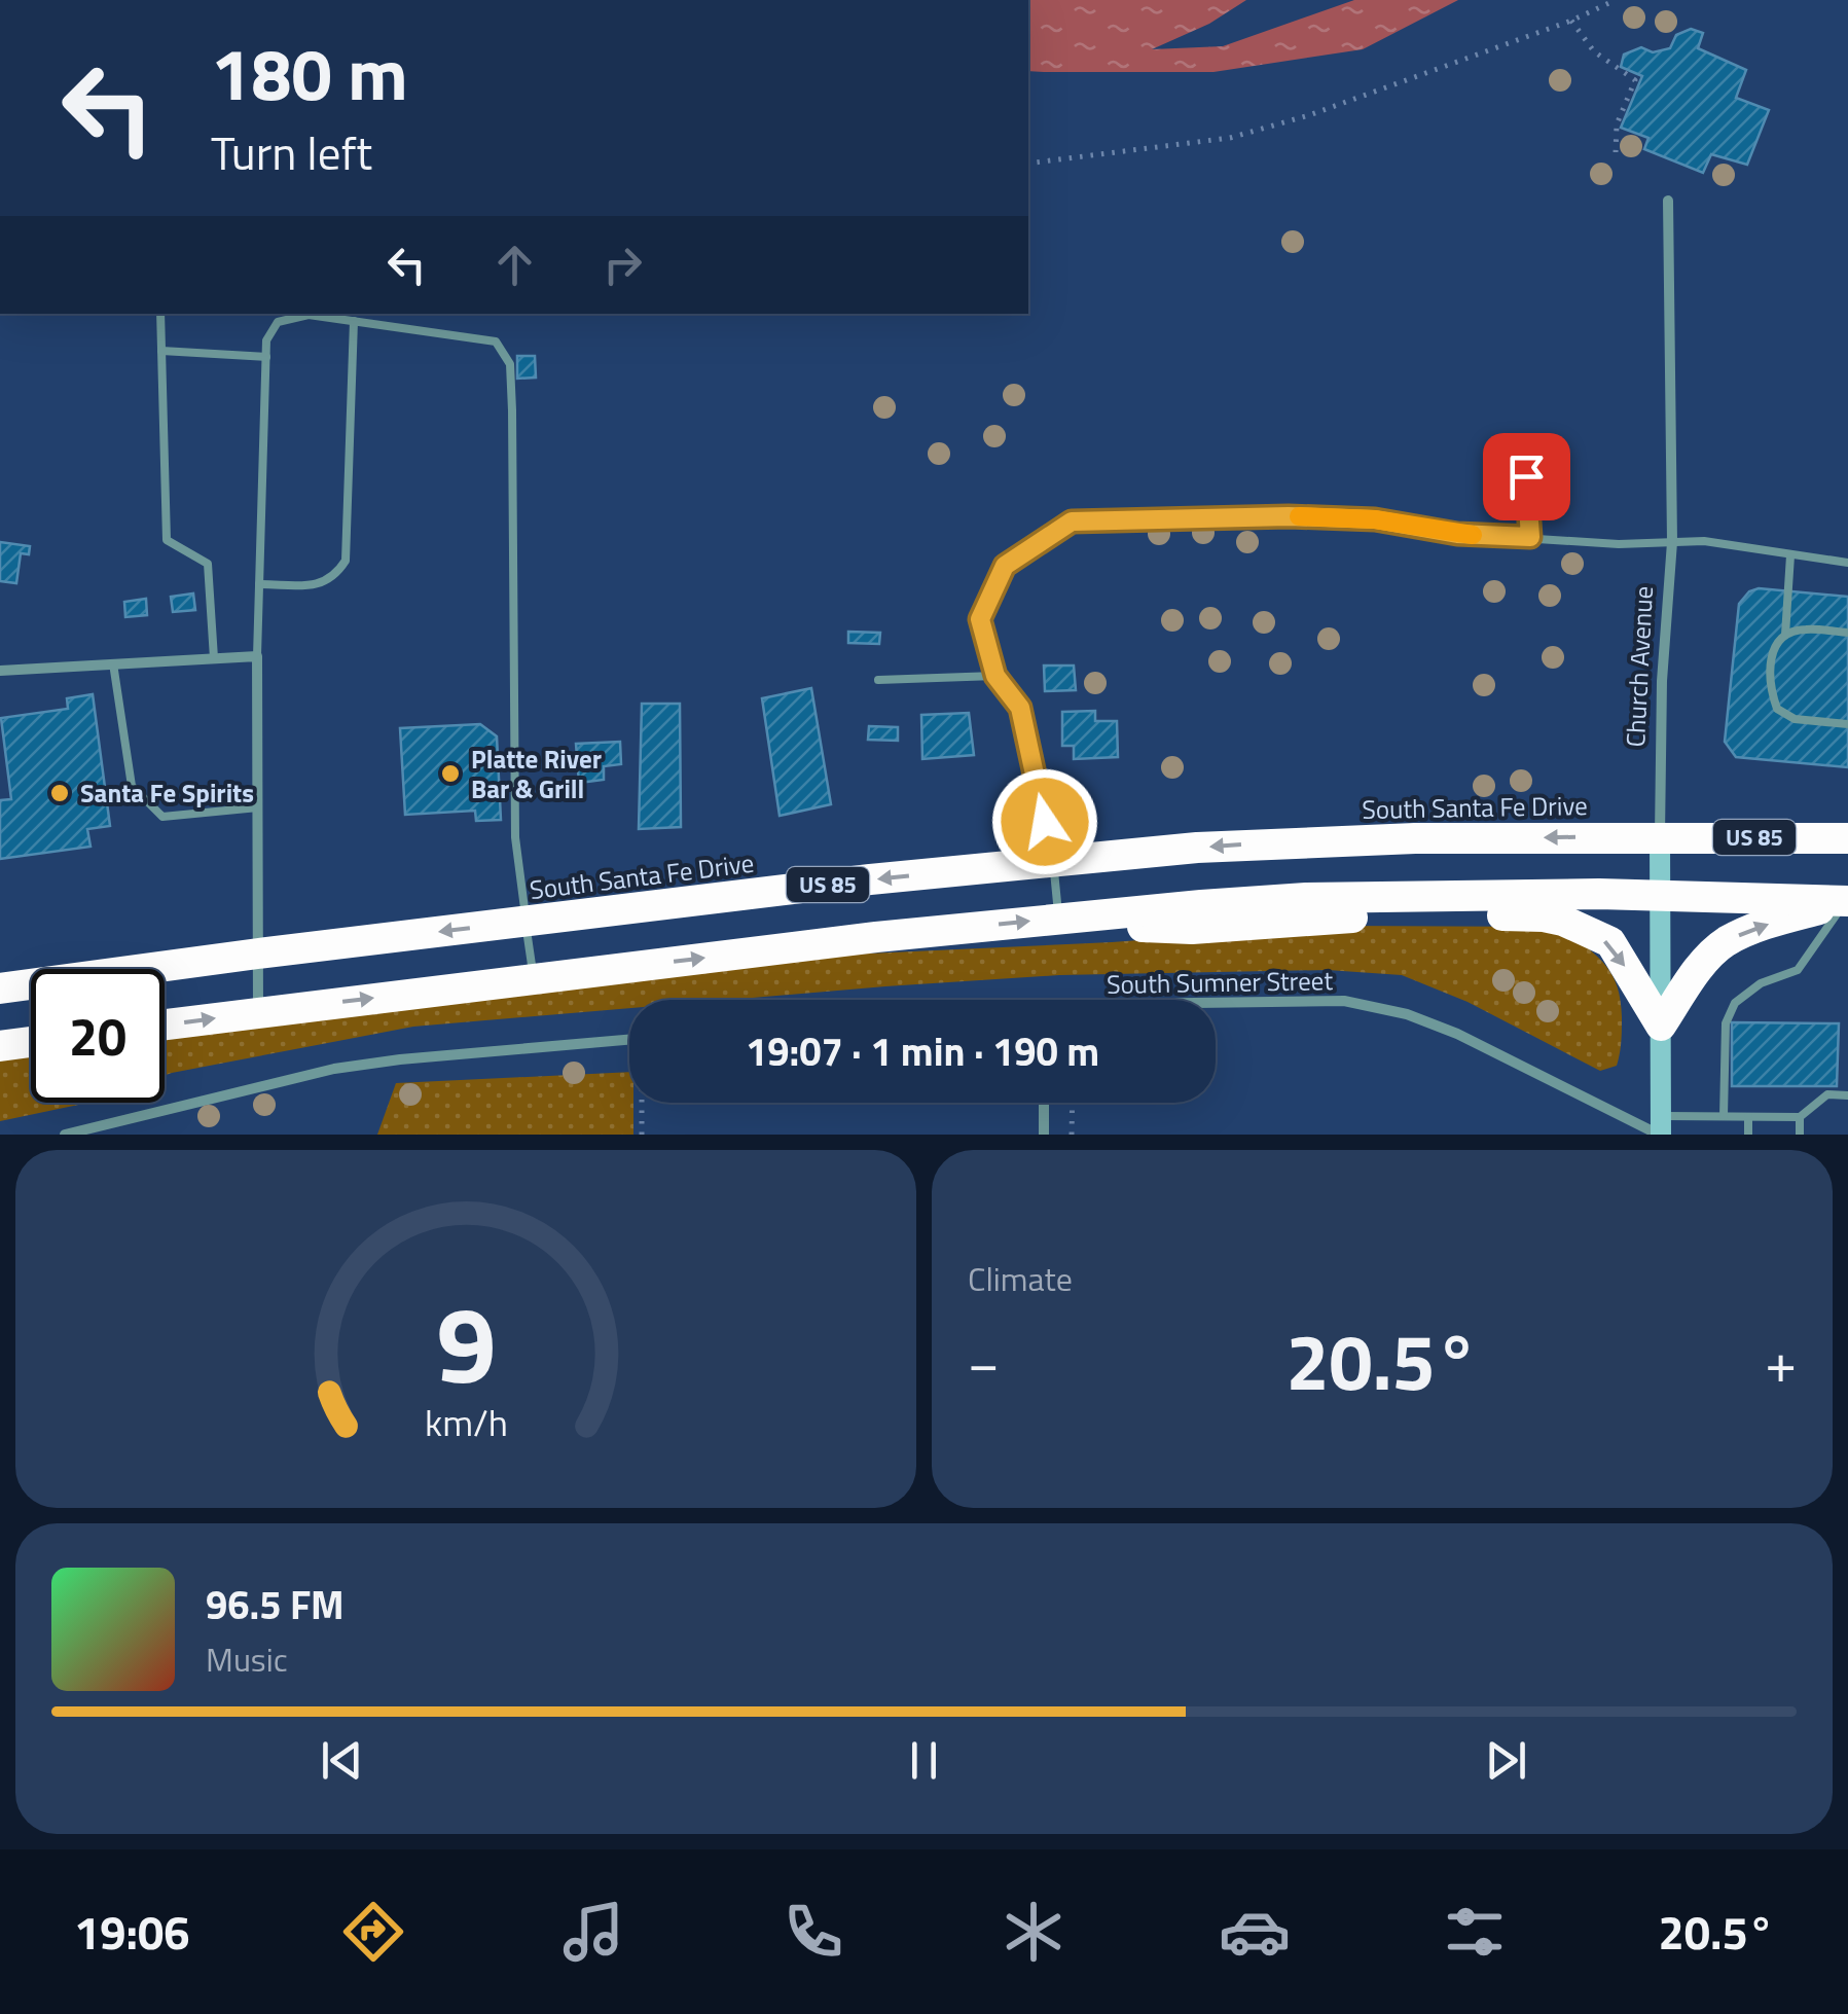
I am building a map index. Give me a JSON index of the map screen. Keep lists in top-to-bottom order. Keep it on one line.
{"streets":{"highway":["South Santa Fe Drive","US 85"],"street":["Church Avenue","South Sumner Street"]},"crossings":[["Church Avenue","South Santa Fe Drive"],["Church Avenue","US 85"],["Church Avenue","South Sumner Street"]],"places":["Platte River Bar & Grill","Santa Fe Spirits"],"page":{"turn":["180 m","Turn left"],"limit":"20","trip":"19:07 · 1 min · 190 m","tile":"Climate","heat":["−","20.5°","+"],"song":["96.5 FM","Music"],"tabs":["19:06","20.5°"],"gauge":["9","km/h"]}}
